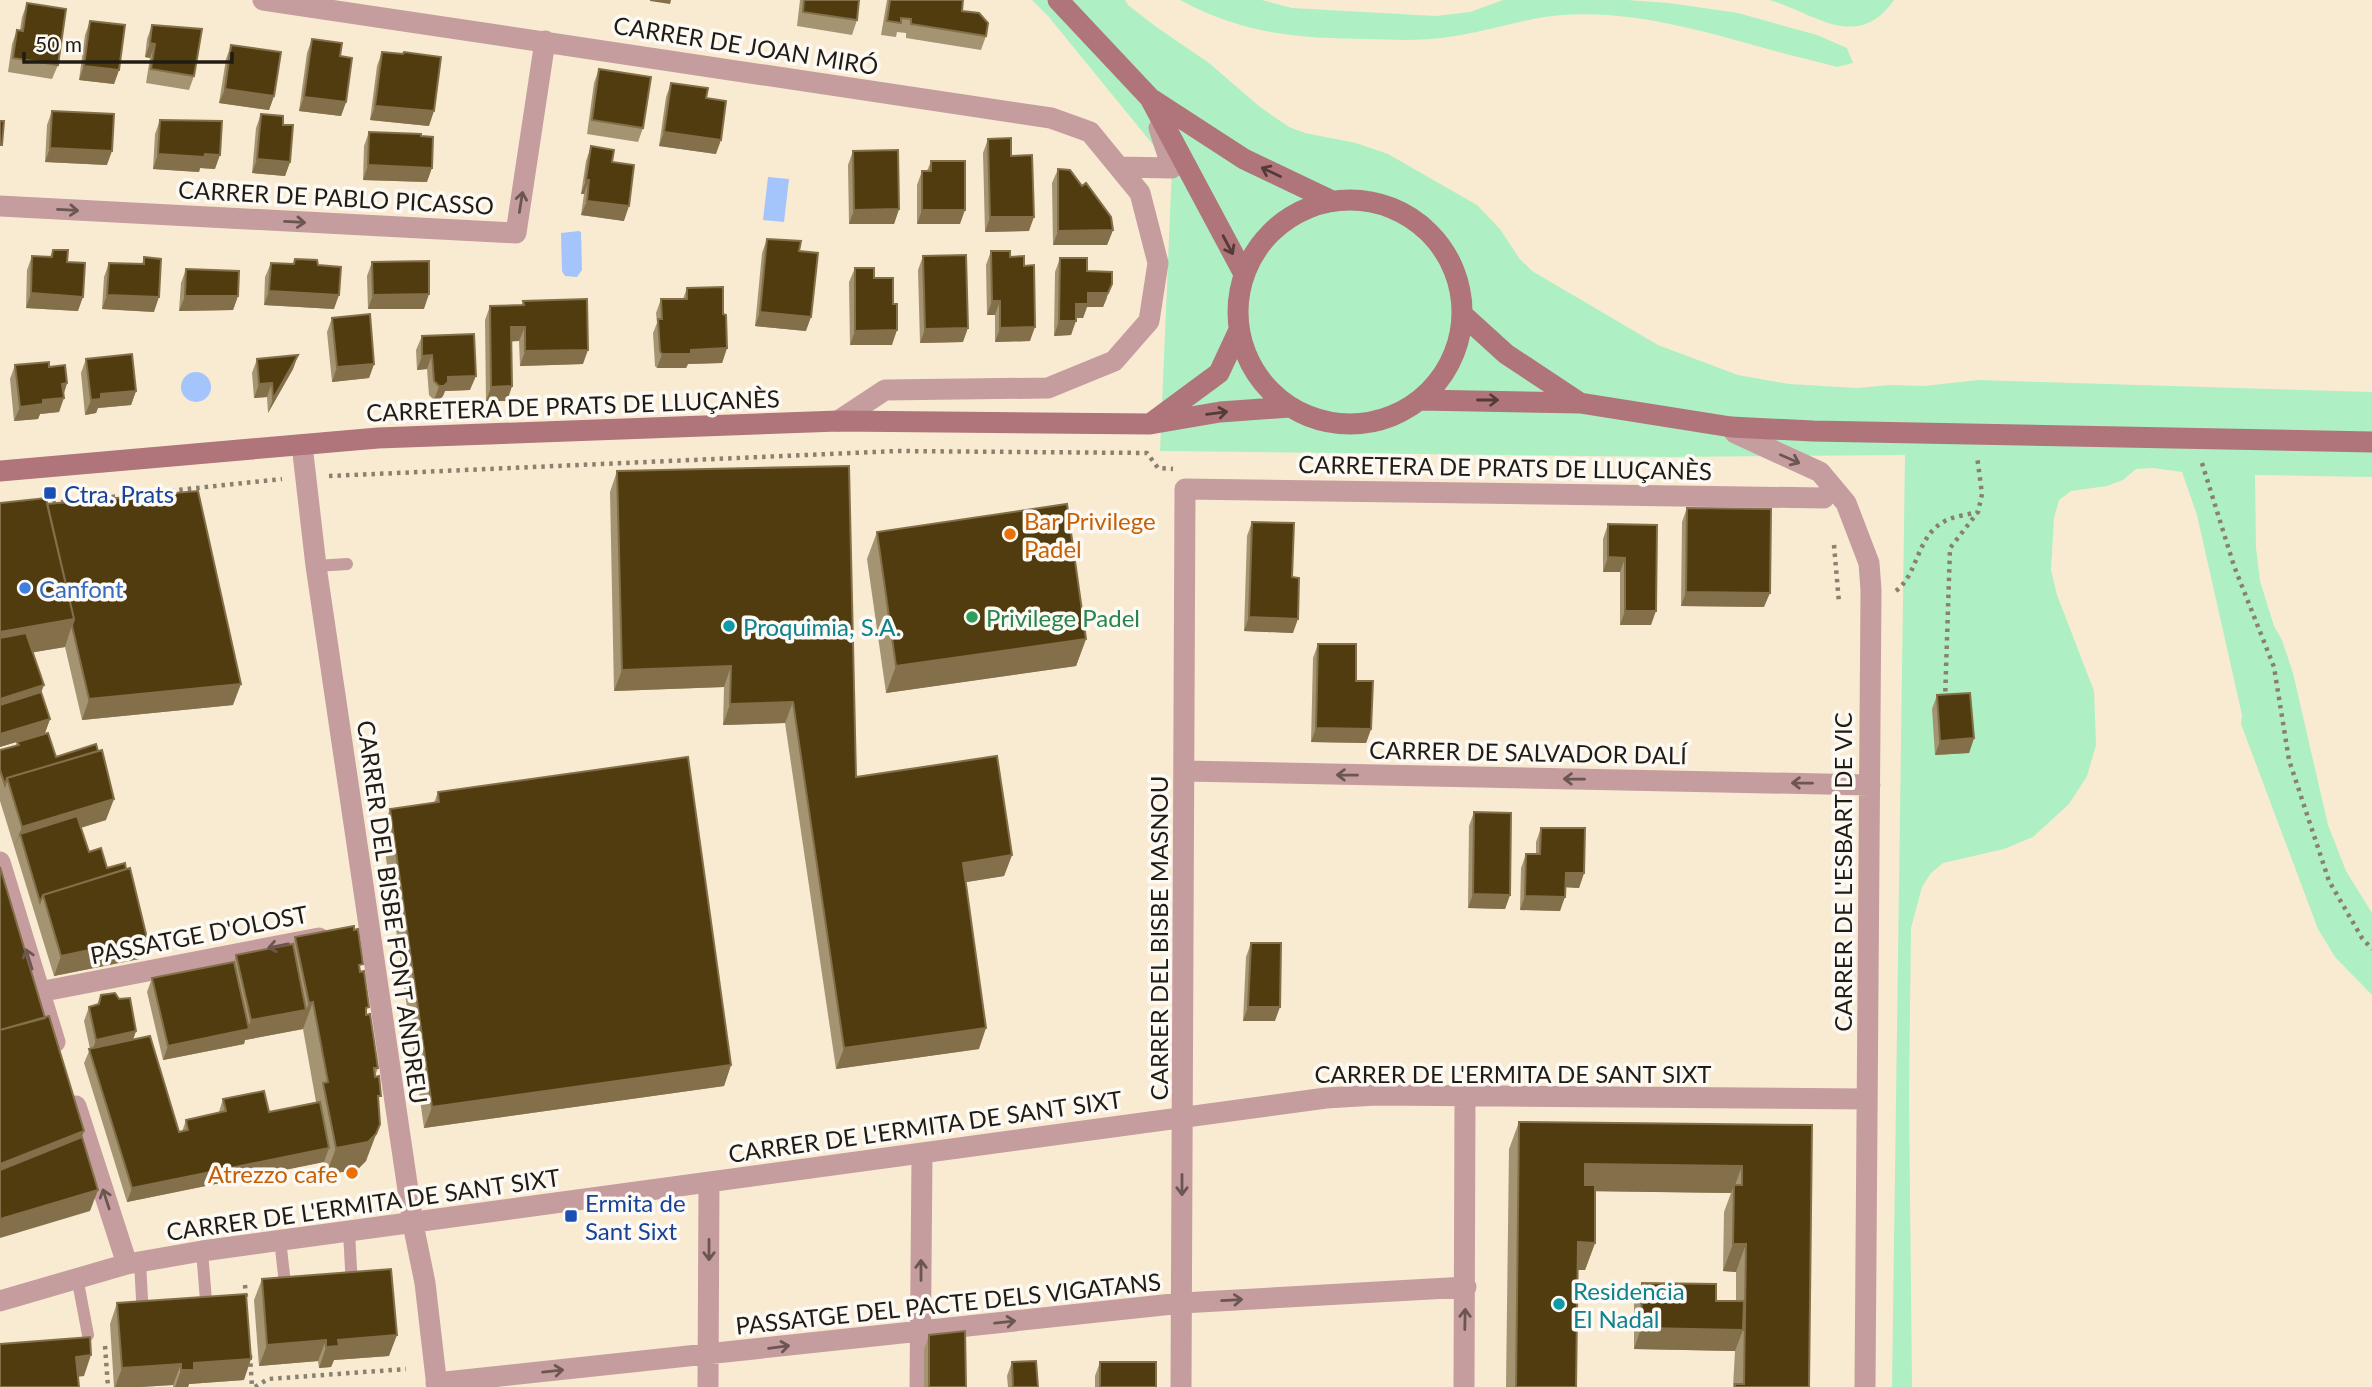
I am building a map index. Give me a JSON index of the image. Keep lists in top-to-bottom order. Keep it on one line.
{"streets":{"street":["CARRER DE JOAN MIRÓ","CARRER DE PABLO PICASSO","CARRETERA DE PRATS DE LLUÇANÈS","CARRER DE SALVADOR DALÍ","CARRER DE L'ESBART DE VIC","CARRER DEL BISBE FONT ANDREU","PASSATGE D'OLOST","CARRER DEL BISBE MASNOU","CARRER DE L'ERMITA DE SANT SIXT","PASSATGE DEL PACTE DELS VIGATANS"]},"crossings":[["CARRER DE JOAN MIRÓ","CARRER DE PABLO PICASSO"],["CARRER DE JOAN MIRÓ","CARRETERA DE PRATS DE LLUÇANÈS"],["CARRETERA DE PRATS DE LLUÇANÈS","CARRER DEL BISBE FONT ANDREU"],["CARRETERA DE PRATS DE LLUÇANÈS","CARRER DEL BISBE MASNOU"],["CARRER DE SALVADOR DALÍ","CARRER DE L'ESBART DE VIC"],["CARRER DE SALVADOR DALÍ","CARRER DEL BISBE MASNOU"],["CARRER DE L'ESBART DE VIC","CARRER DE L'ERMITA DE SANT SIXT"],["CARRER DEL BISBE FONT ANDREU","PASSATGE D'OLOST"],["CARRER DEL BISBE FONT ANDREU","CARRER DE L'ERMITA DE SANT SIXT"],["CARRER DEL BISBE FONT ANDREU","PASSATGE DEL PACTE DELS VIGATANS"],["CARRER DEL BISBE MASNOU","CARRER DE L'ERMITA DE SANT SIXT"],["CARRER DEL BISBE MASNOU","PASSATGE DEL PACTE DELS VIGATANS"]],"one_way":["CARRER DE PABLO PICASSO","CARRER DE SALVADOR DALÍ","PASSATGE D'OLOST","PASSATGE DEL PACTE DELS VIGATANS"],"places":{"transit":["Ctra. Prats","Ermita de Sant Sixt"],"other":["Bar Privilege Padel","Canfont","Privilege Padel","Proquimia, S.A.","Atrezzo cafe","Residencia El Nadal"]},"scale_bar":"50 m"}
